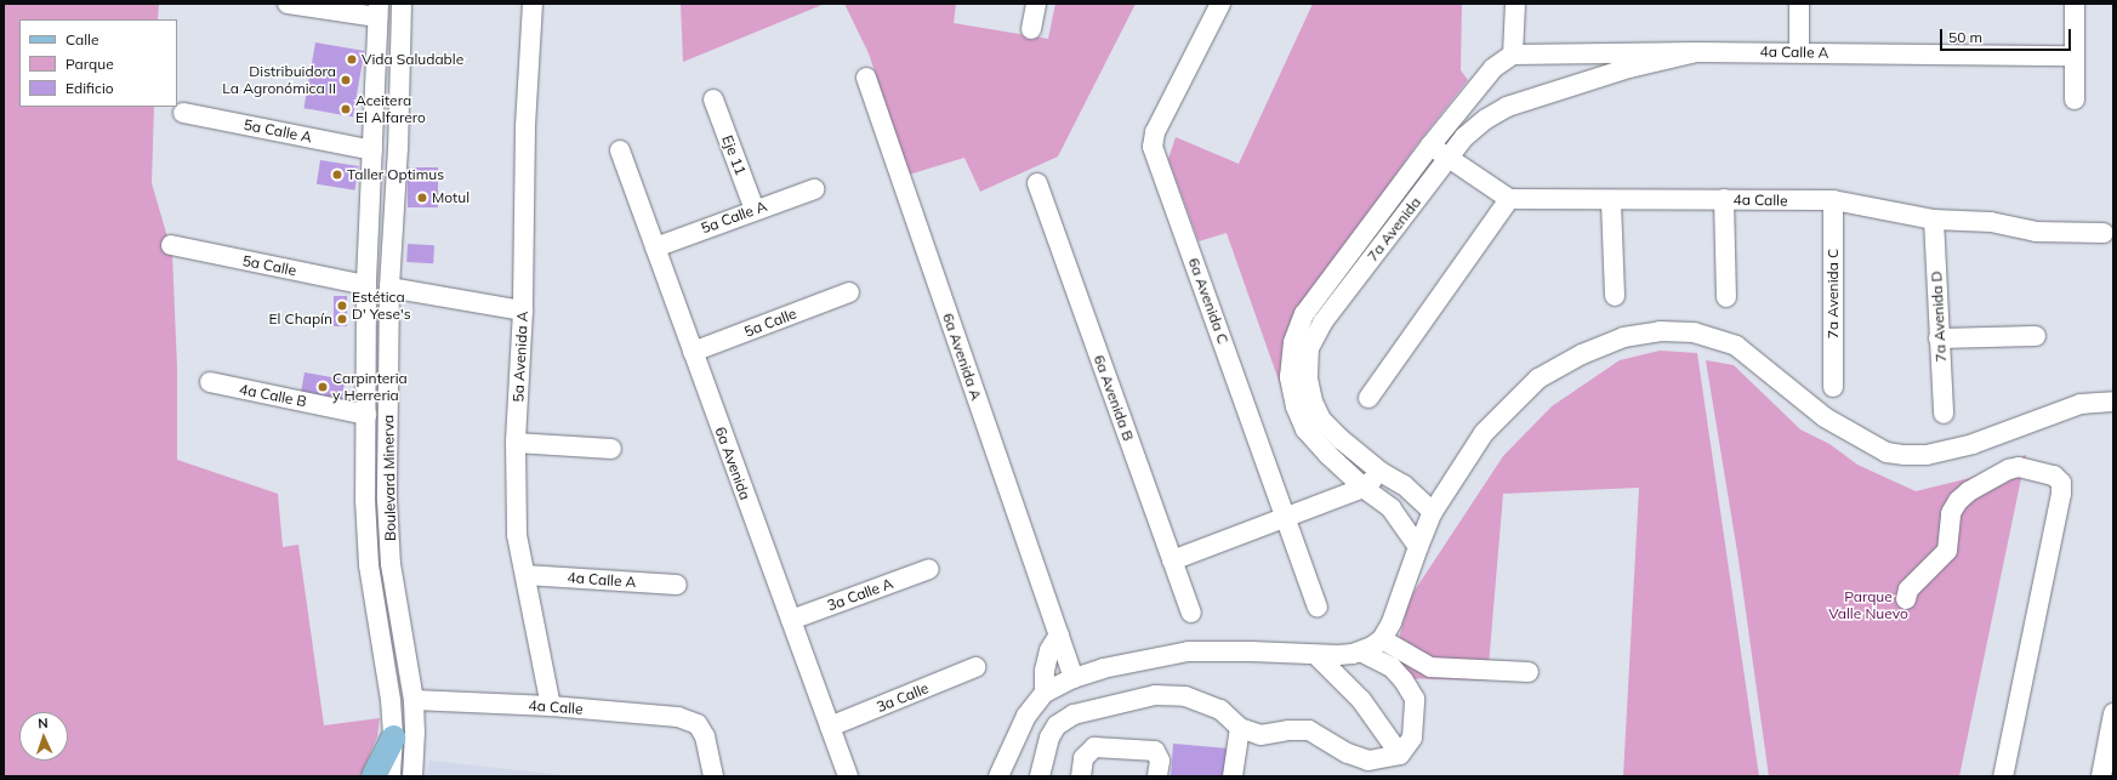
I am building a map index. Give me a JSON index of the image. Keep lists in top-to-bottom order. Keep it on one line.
{"streets":{"street":["4a Calle A","5a Calle A","Eje 11","4a Calle","7a Avenida","5a Calle","7a Avenida C","6a Avenida C","7a Avenida D","5a Avenida A","6a Avenida A","4a Calle B","6a Avenida B","6a Avenida","Boulevard Minerva","3a Calle A","3a Calle"]},"crossings":[["4a Calle A","7a Avenida"],["4a Calle A","5a Avenida A"],["5a Calle A","Eje 11"],["5a Calle A","6a Avenida"],["5a Calle A","Boulevard Minerva"],["4a Calle","7a Avenida C"],["4a Calle","7a Avenida D"],["4a Calle","5a Avenida A"],["4a Calle","Boulevard Minerva"],["5a Calle","6a Avenida"],["5a Calle","Boulevard Minerva"],["4a Calle B","Boulevard Minerva"],["6a Avenida","3a Calle A"],["6a Avenida","3a Calle"]],"parks":["Parque Valle Nuevo"],"places":["Vida Saludable","Distribuidora La Agronómica II","Aceitera El Alfarero","Taller Optimus","Motul","Estética D' Yese's","El Chapín","Carpinteria y Herreria"],"legend":["Calle","Parque","Edificio"],"scale_bar":"50 m","north":"top"}
